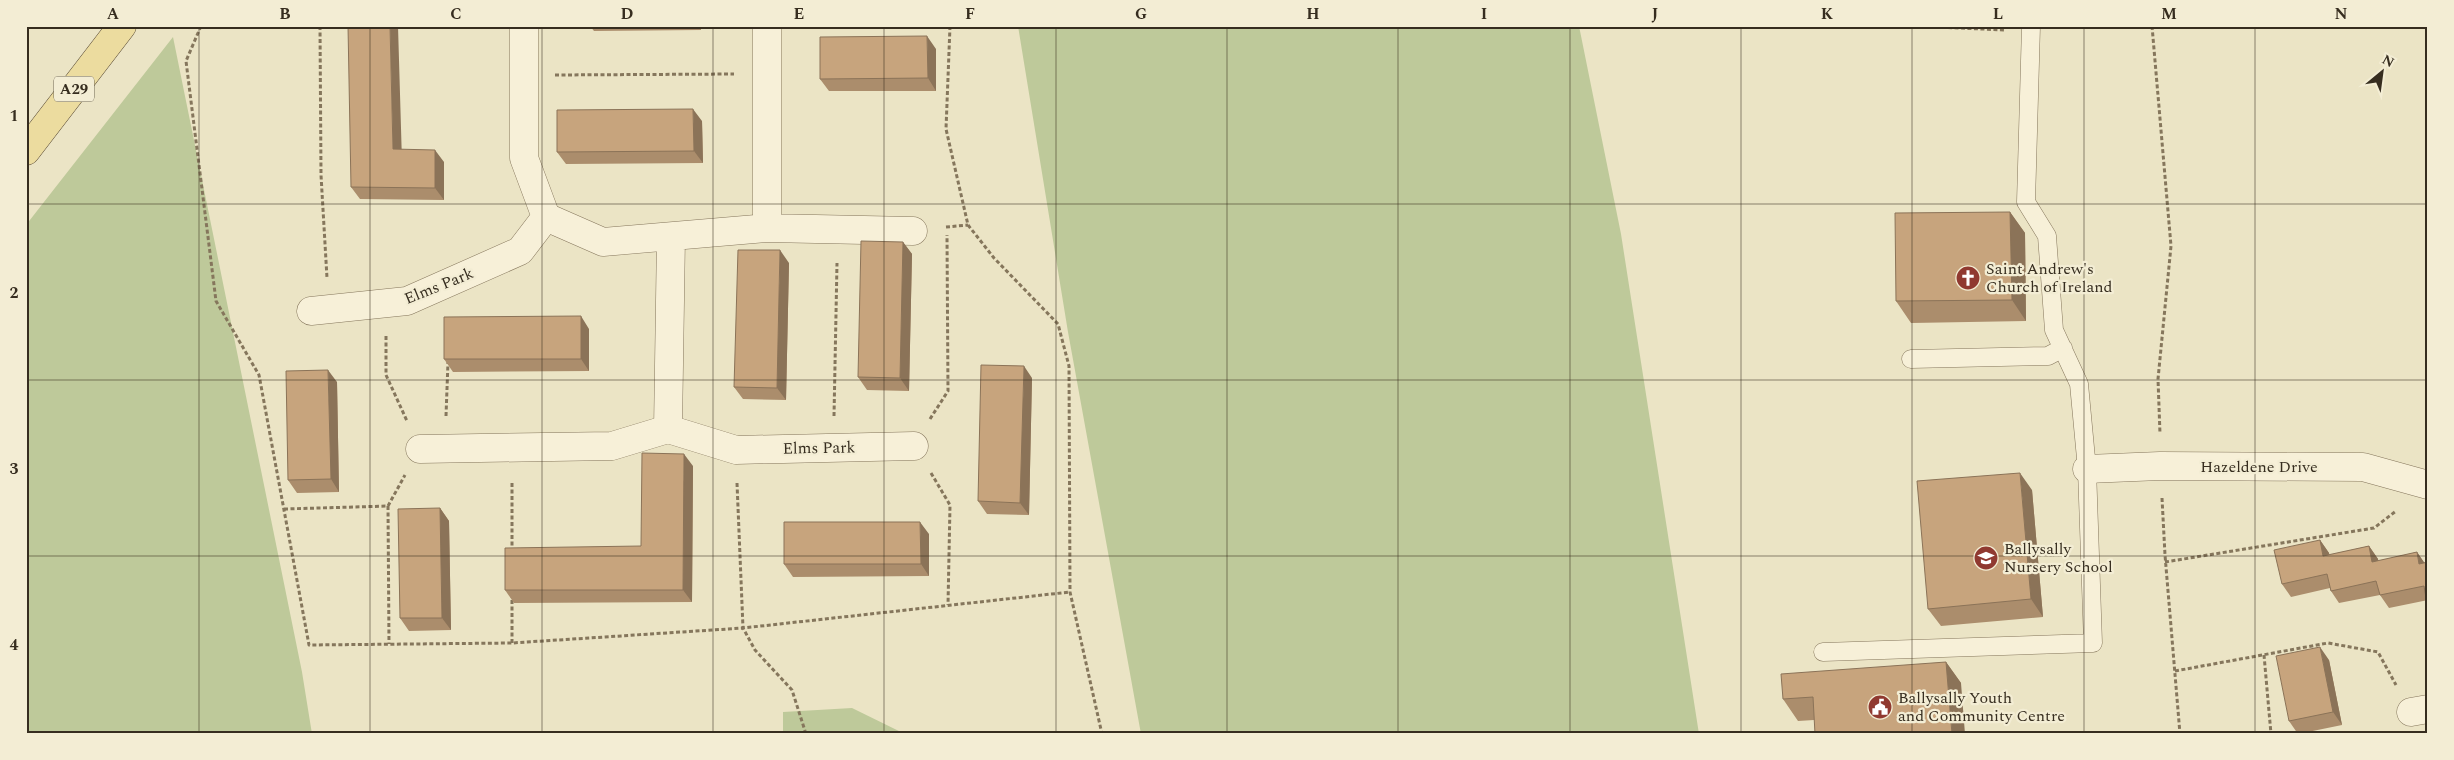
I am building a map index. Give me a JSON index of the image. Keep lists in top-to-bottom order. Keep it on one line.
{"streets":{"main road":["A29"],"street":["Elms Park","Hazeldene Drive"]},"places":{"church":["Saint Andrew's Church of Ireland"],"school or university":["Ballysally Nursery School"],"public building":["Ballysally Youth and Community Centre"]},"north":"top right","grid":{"columns":["A","B","C","D","E","F","G","H","I","J","K","L","M","N"],"rows":["1","2","3","4"]}}
